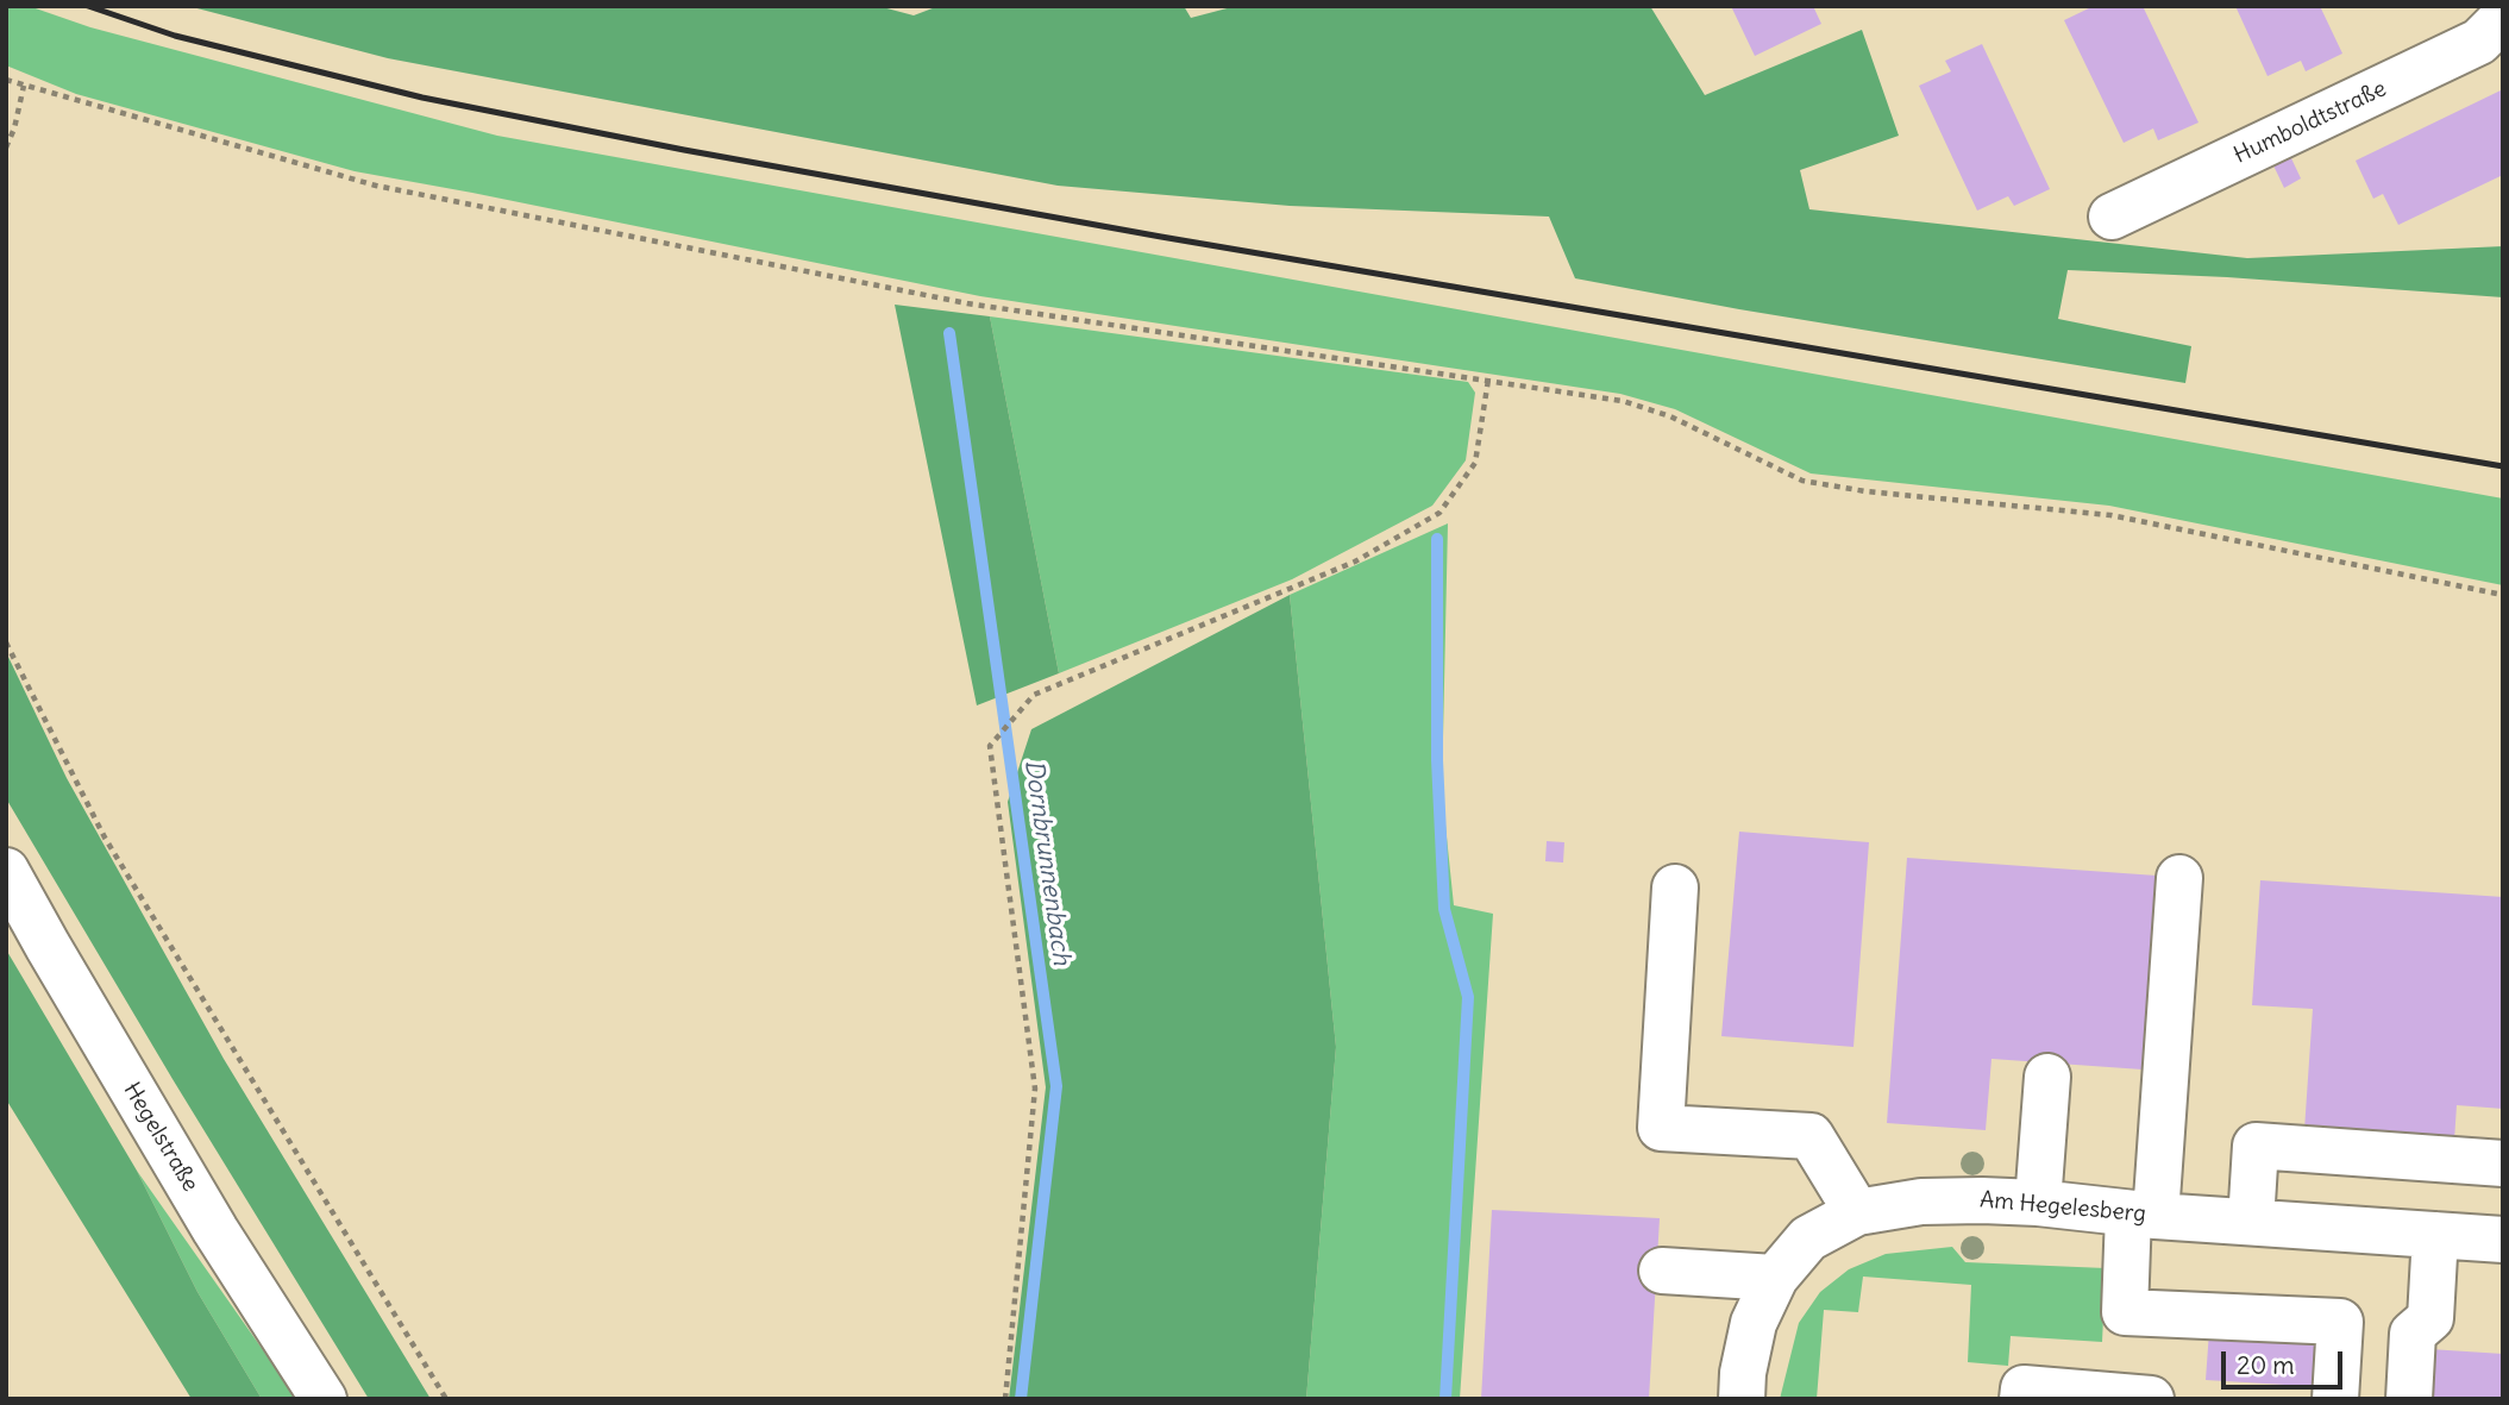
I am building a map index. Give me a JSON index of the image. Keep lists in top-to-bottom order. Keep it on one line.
{"streets":{"street":["Humboldtstraße","Hegelstraße","Am Hegelesberg"]},"water":["Dornbrunnenbach"],"scale_bar":"20 m"}
